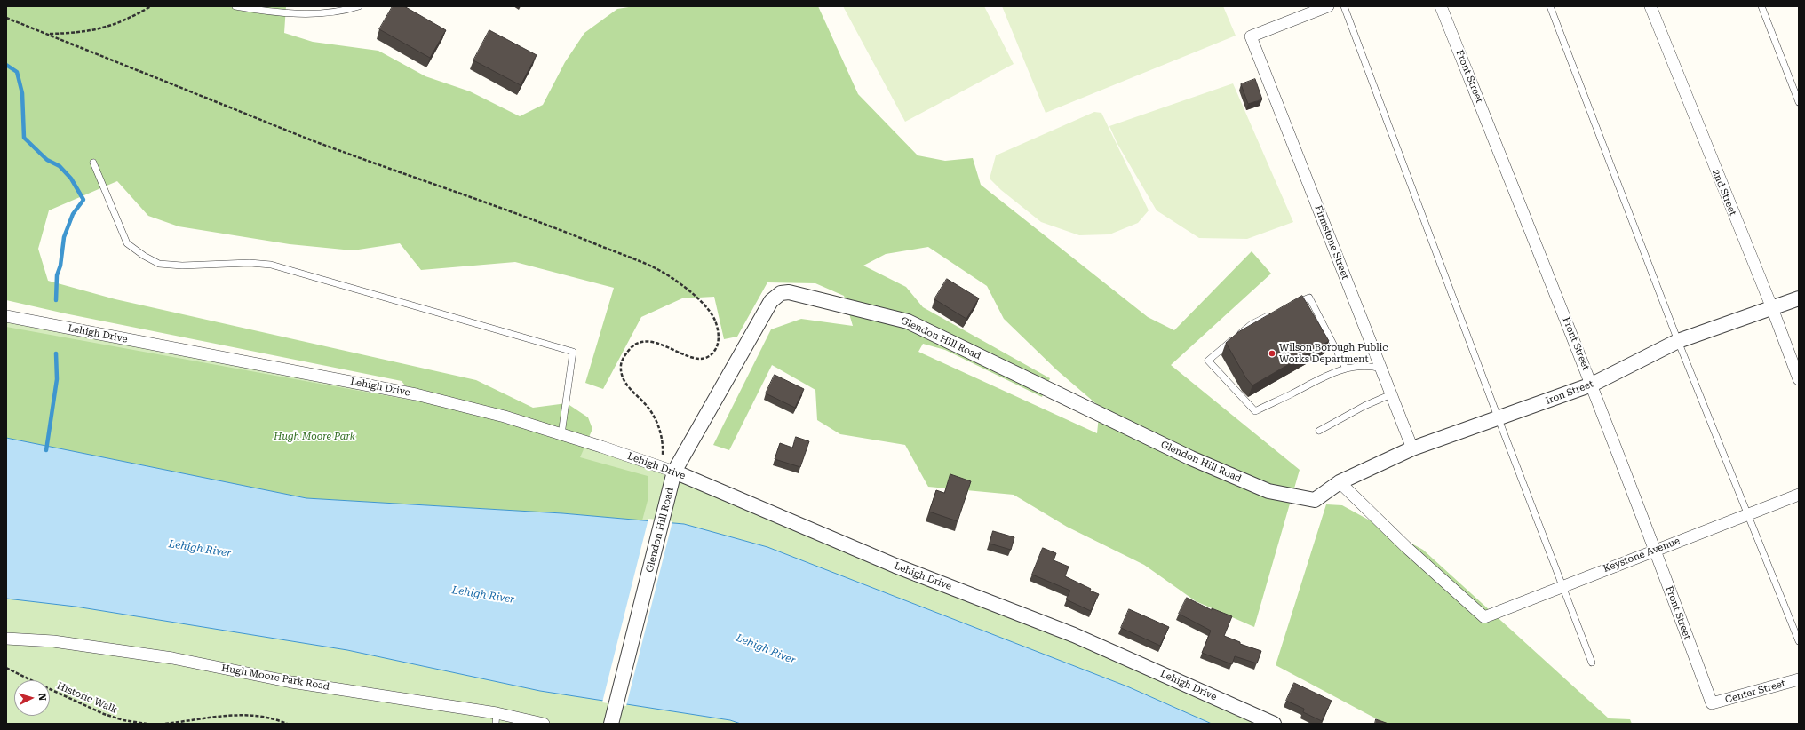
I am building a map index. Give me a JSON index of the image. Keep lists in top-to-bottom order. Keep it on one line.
{"streets":{"street":["Front Street","2nd Street","Firmstone Street","Lehigh Drive","Glendon Hill Road","Iron Street","Keystone Avenue","Hugh Moore Park Road","Center Street"],"path":["Historic Walk"]},"crossings":[["Front Street","Iron Street"],["Front Street","Keystone Avenue"],["Front Street","Center Street"],["2nd Street","Iron Street"],["Firmstone Street","Iron Street"],["Lehigh Drive","Glendon Hill Road"],["Glendon Hill Road","Iron Street"],["Glendon Hill Road","Keystone Avenue"],["Iron Street","Keystone Avenue"]],"water":["Lehigh River"],"parks":["Hugh Moore Park"],"places":["Wilson Borough Public Works Department"],"north":"right"}
